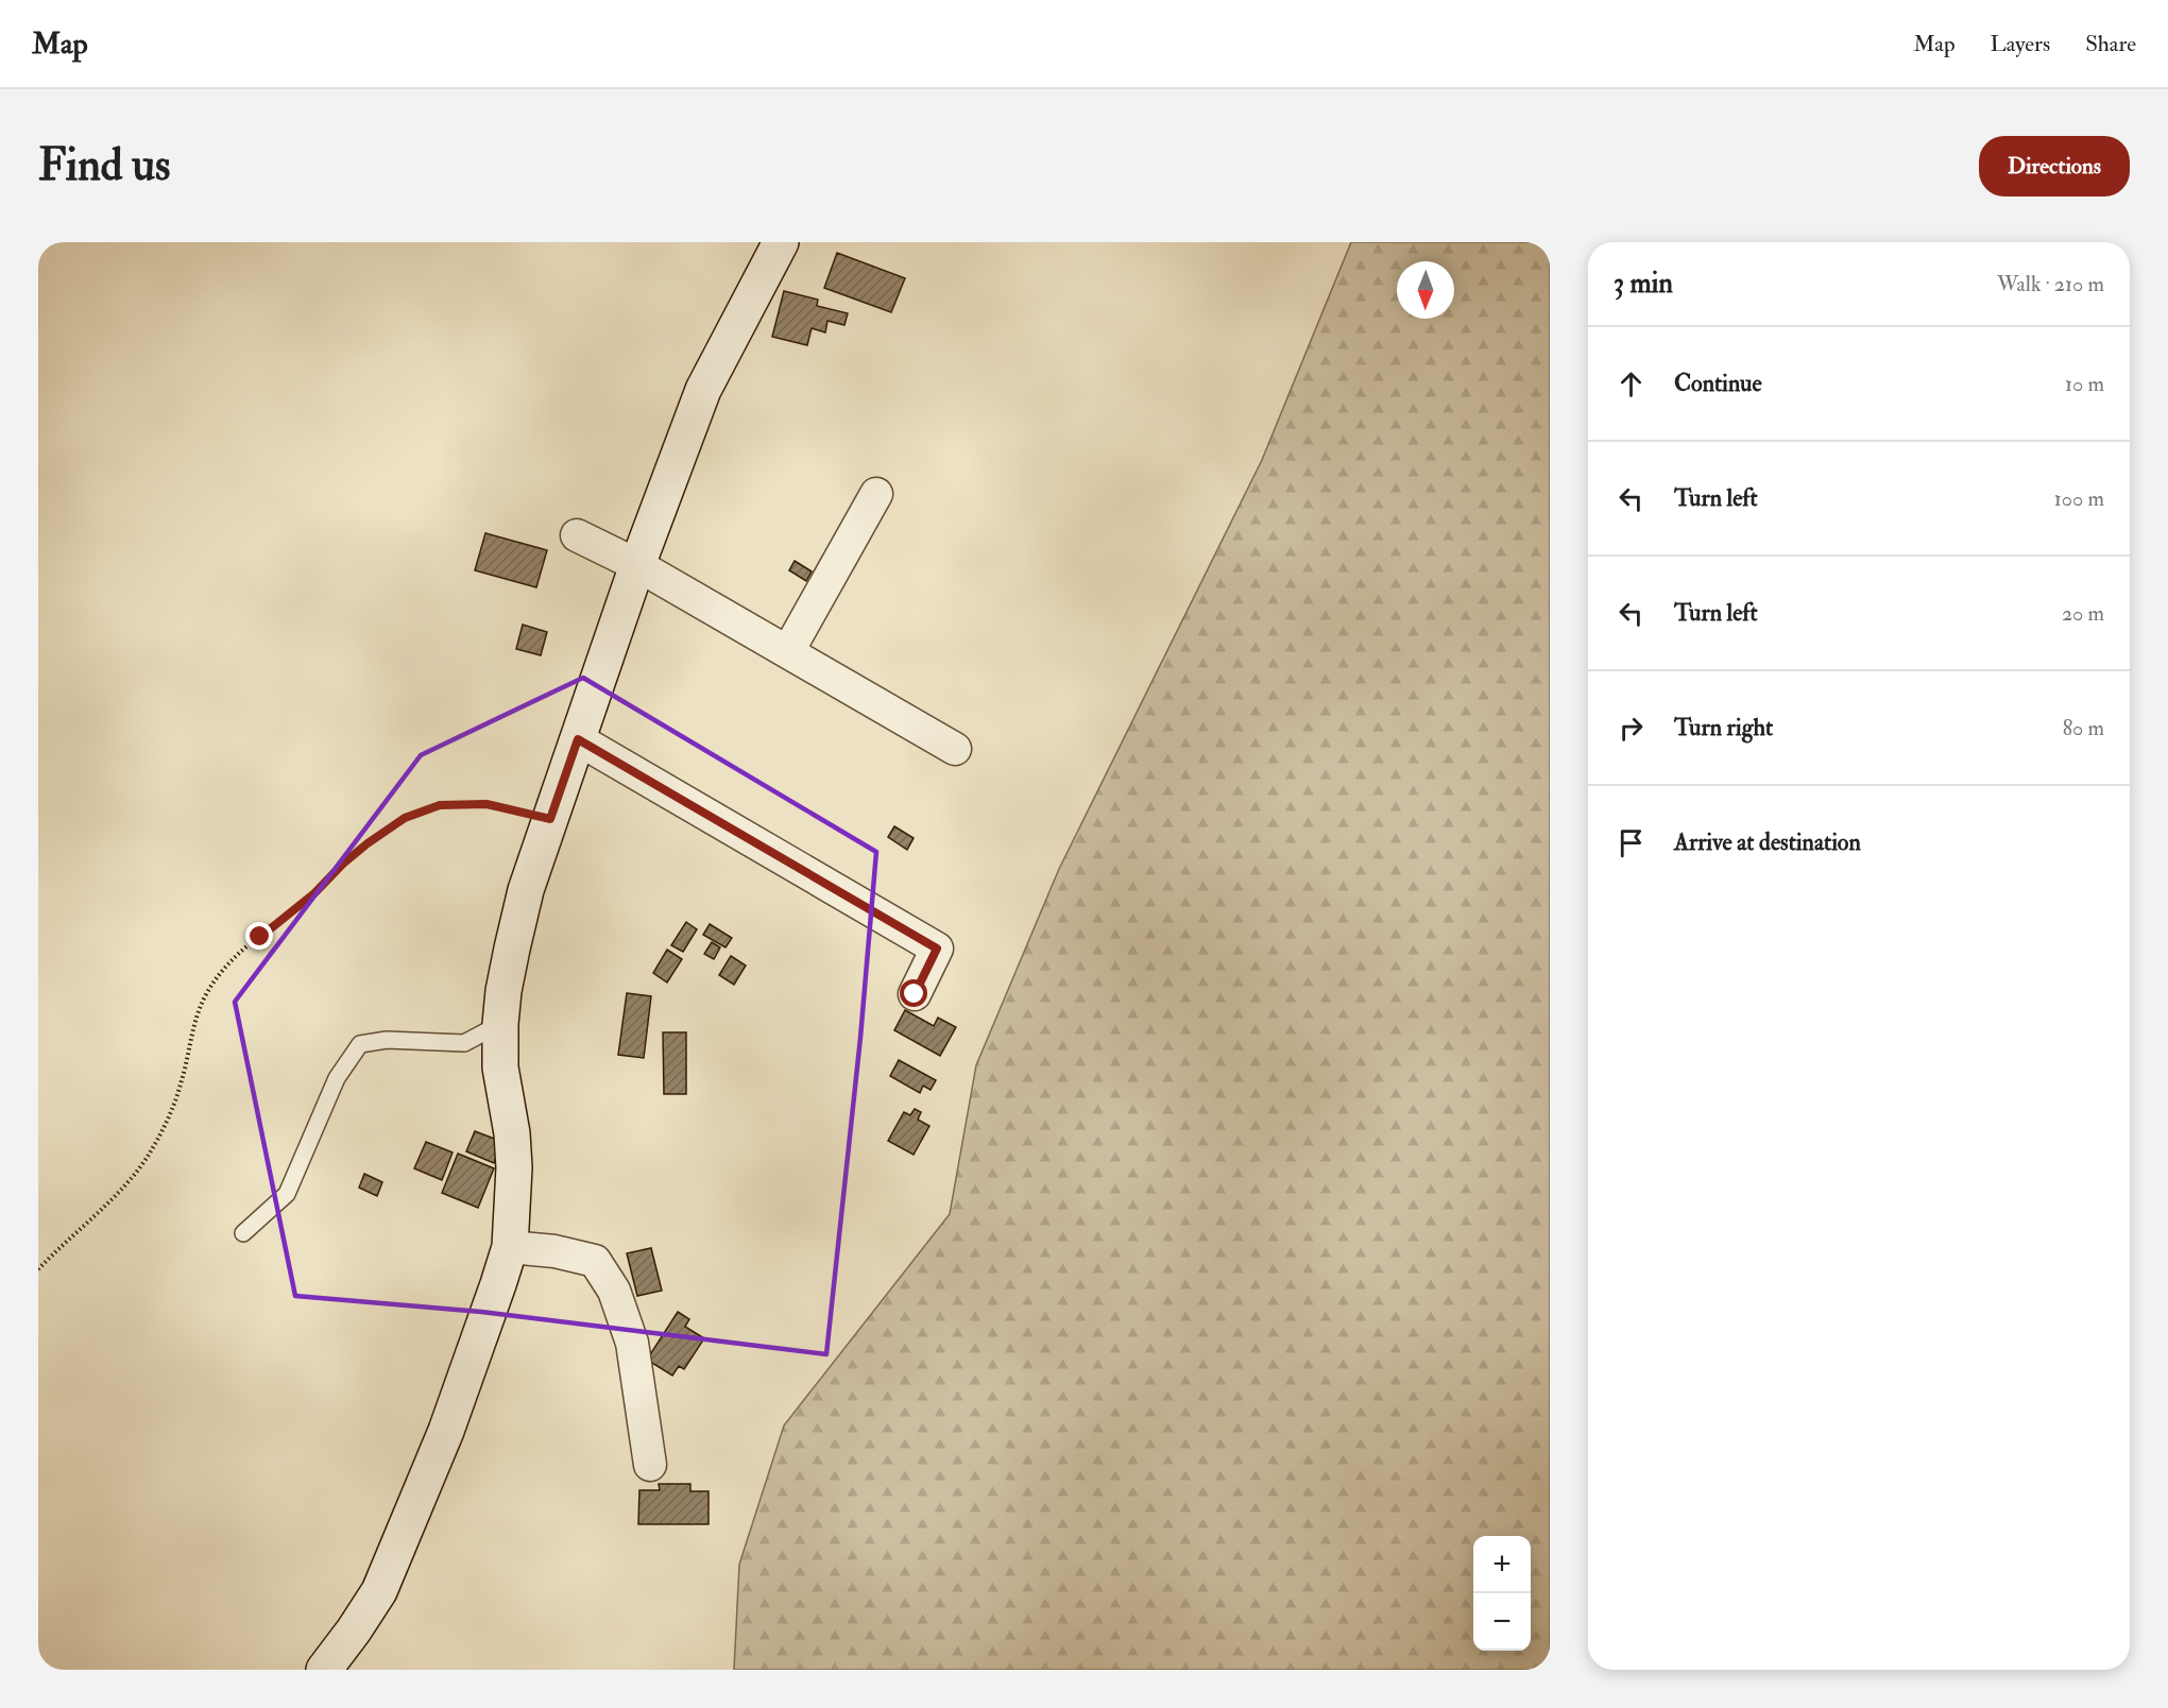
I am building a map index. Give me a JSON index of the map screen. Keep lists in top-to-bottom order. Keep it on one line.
{"north":"bottom","page":{"header":"Map","nav":["Map","Layers","Share"],"buttons":"Directions","title":"Find us","heading":["3 min","Walk · 210 m"],"list":[["Continue","10 m"],["Turn left","100 m"],["Turn left","20 m"],["Turn right","80 m"],"Arrive at destination"],"map_buttons":["+","−"]}}
